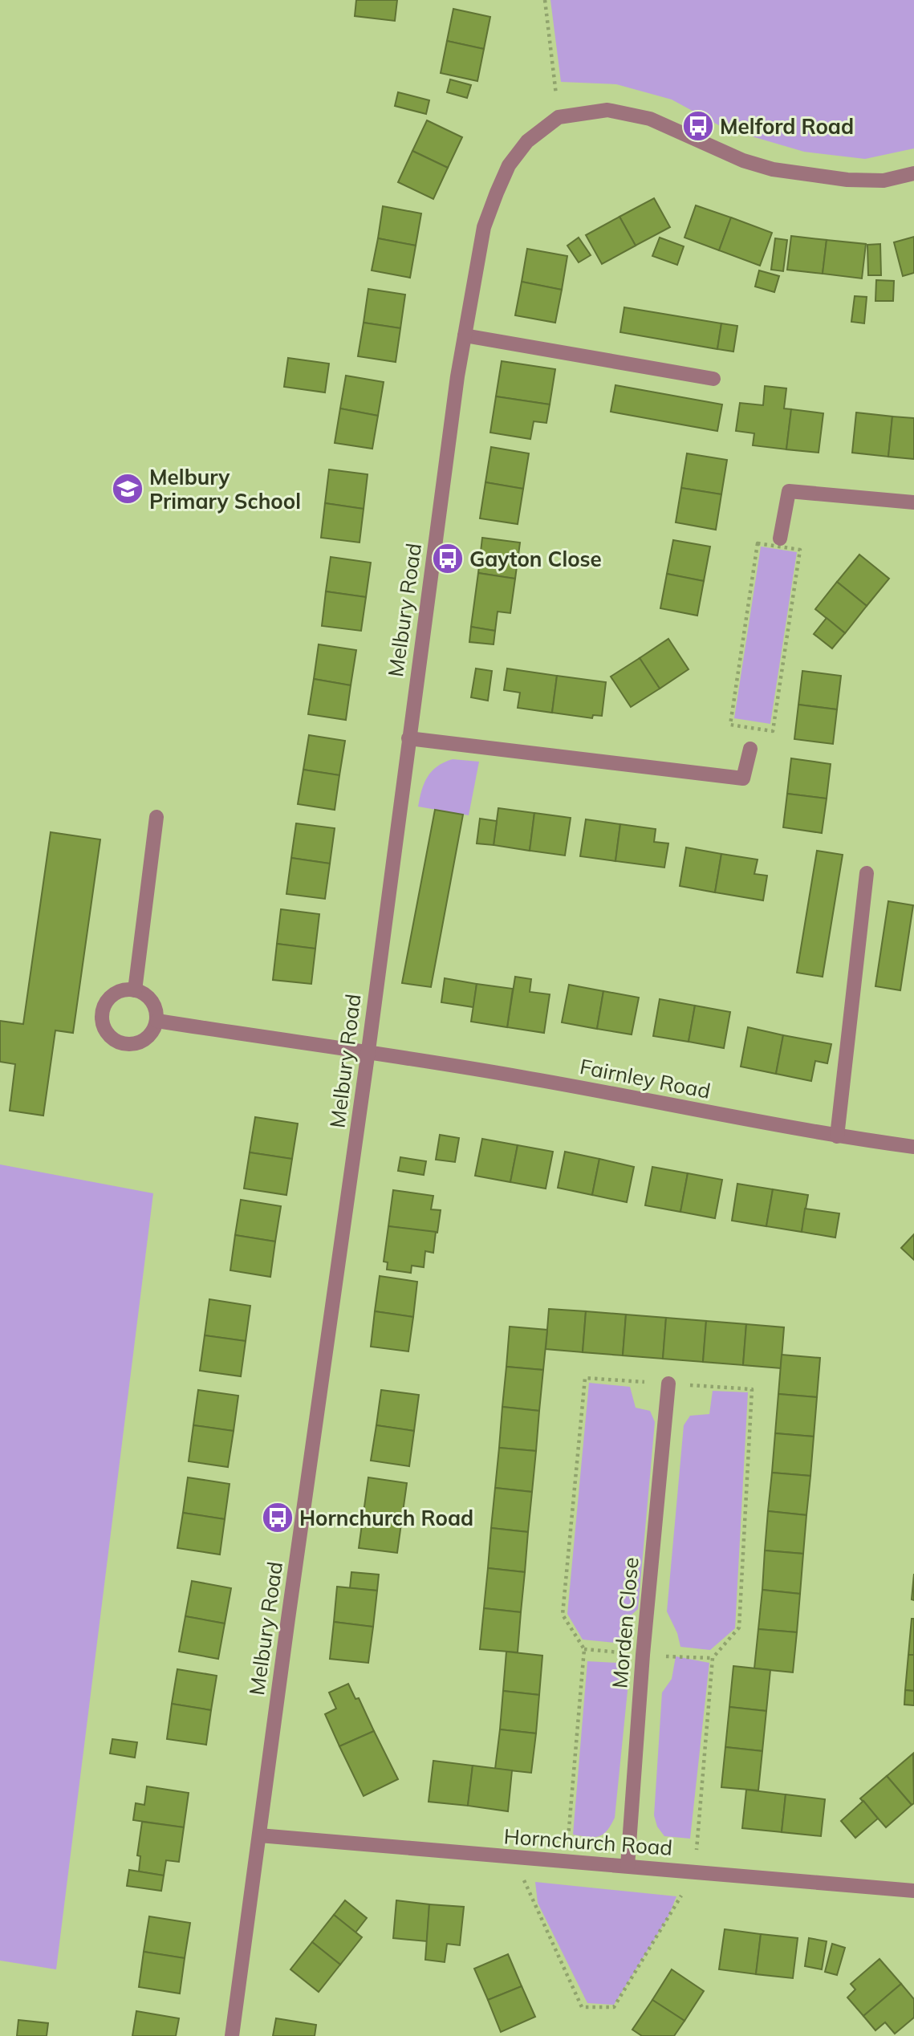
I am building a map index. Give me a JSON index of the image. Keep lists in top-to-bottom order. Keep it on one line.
{"streets":{"street":["Melbury Road","Fairnley Road","Morden Close","Hornchurch Road"]},"crossings":[["Melbury Road","Fairnley Road"],["Melbury Road","Hornchurch Road"],["Morden Close","Hornchurch Road"]],"places":{"bus stop":["Melford Road","Gayton Close","Hornchurch Road"],"school or university":["Melbury Primary School"]}}
